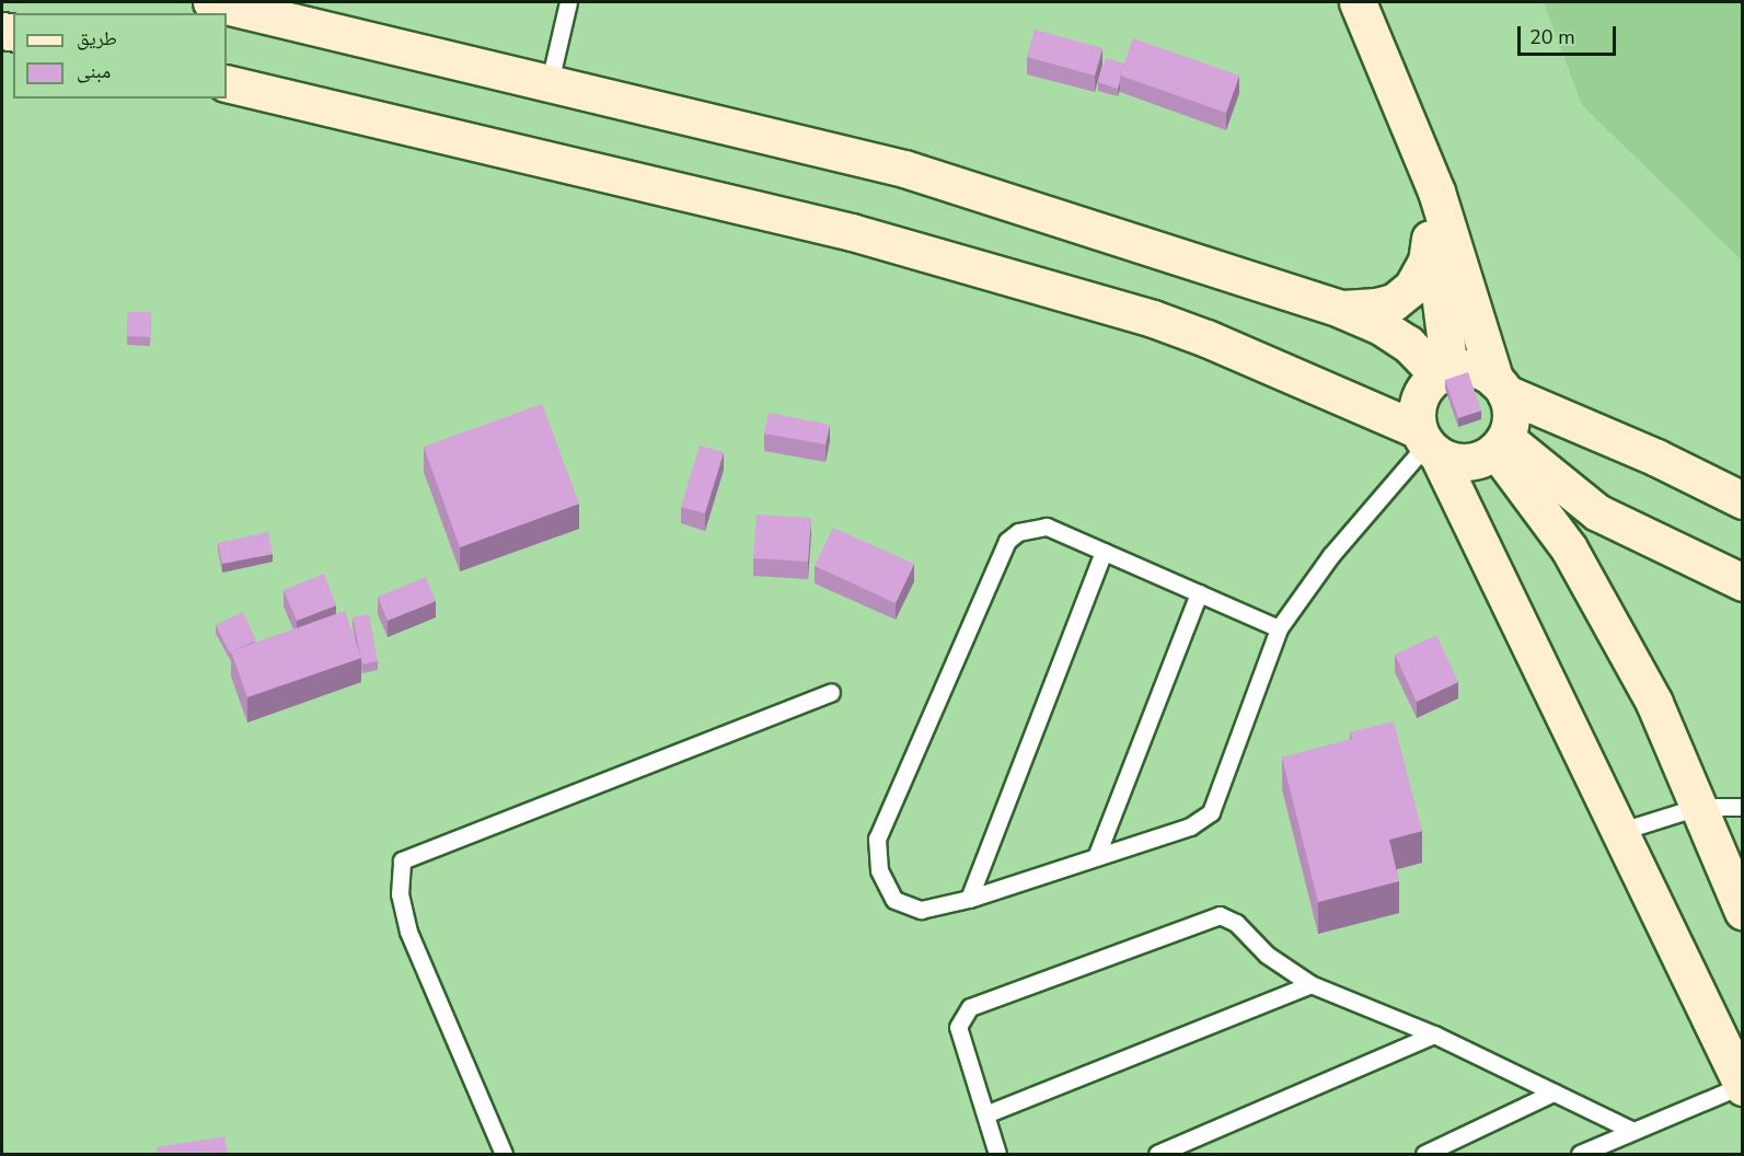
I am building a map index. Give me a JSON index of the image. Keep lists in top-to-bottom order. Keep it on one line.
{"legend":["طريق","مبنى"],"scale_bar":"20 m"}
